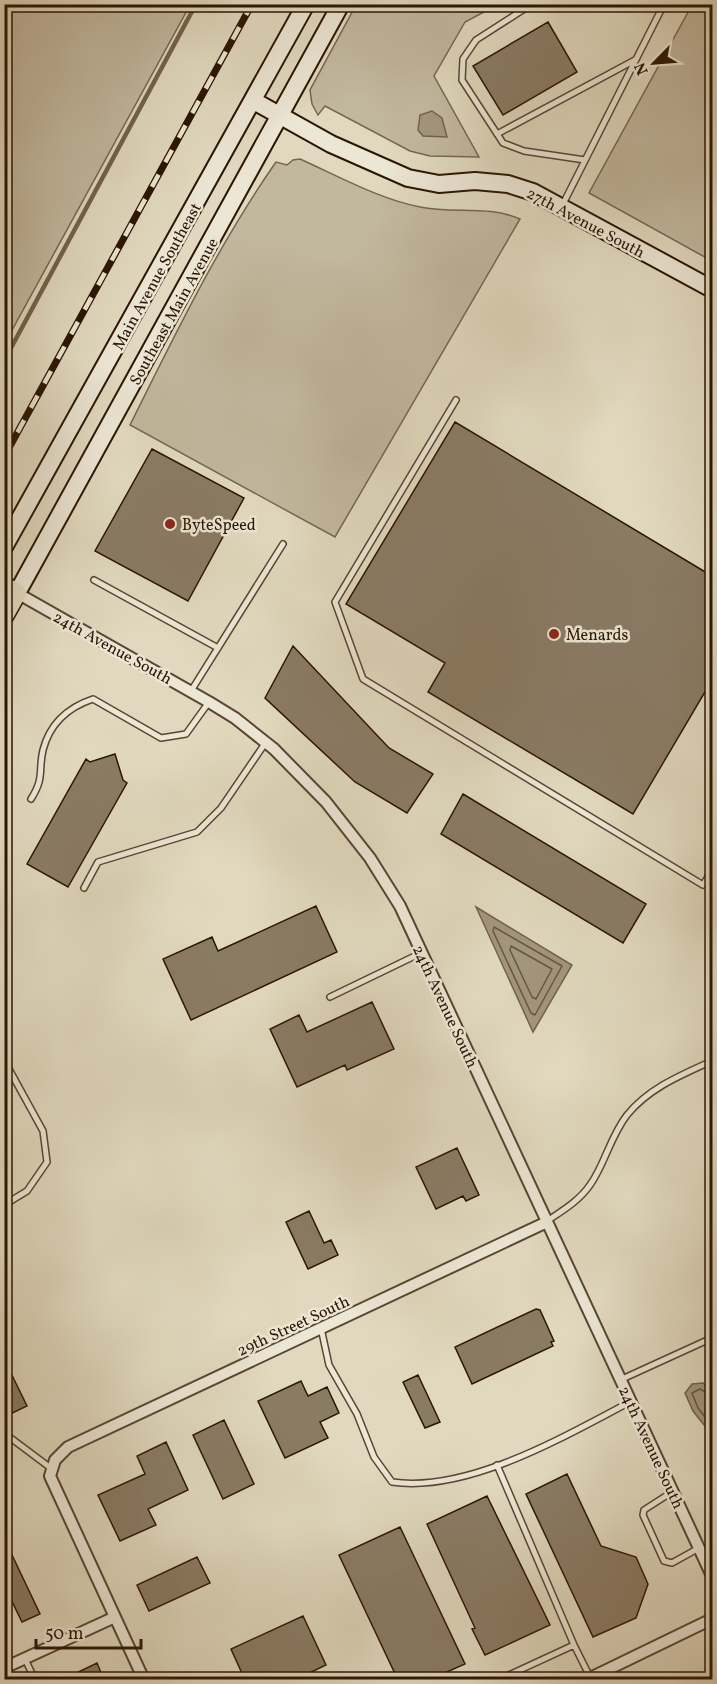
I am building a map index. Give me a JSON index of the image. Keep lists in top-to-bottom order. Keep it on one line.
{"streets":{"main road":["27th Avenue South","Main Avenue Southeast","Southeast Main Avenue"],"street":["24th Avenue South","29th Street South"]},"crossings":[["27th Avenue South","Main Avenue Southeast"],["27th Avenue South","Southeast Main Avenue"],["Southeast Main Avenue","24th Avenue South"],["24th Avenue South","29th Street South"]],"places":["ByteSpeed","Menards"],"scale_bar":"50 m","north":"bottom left"}
